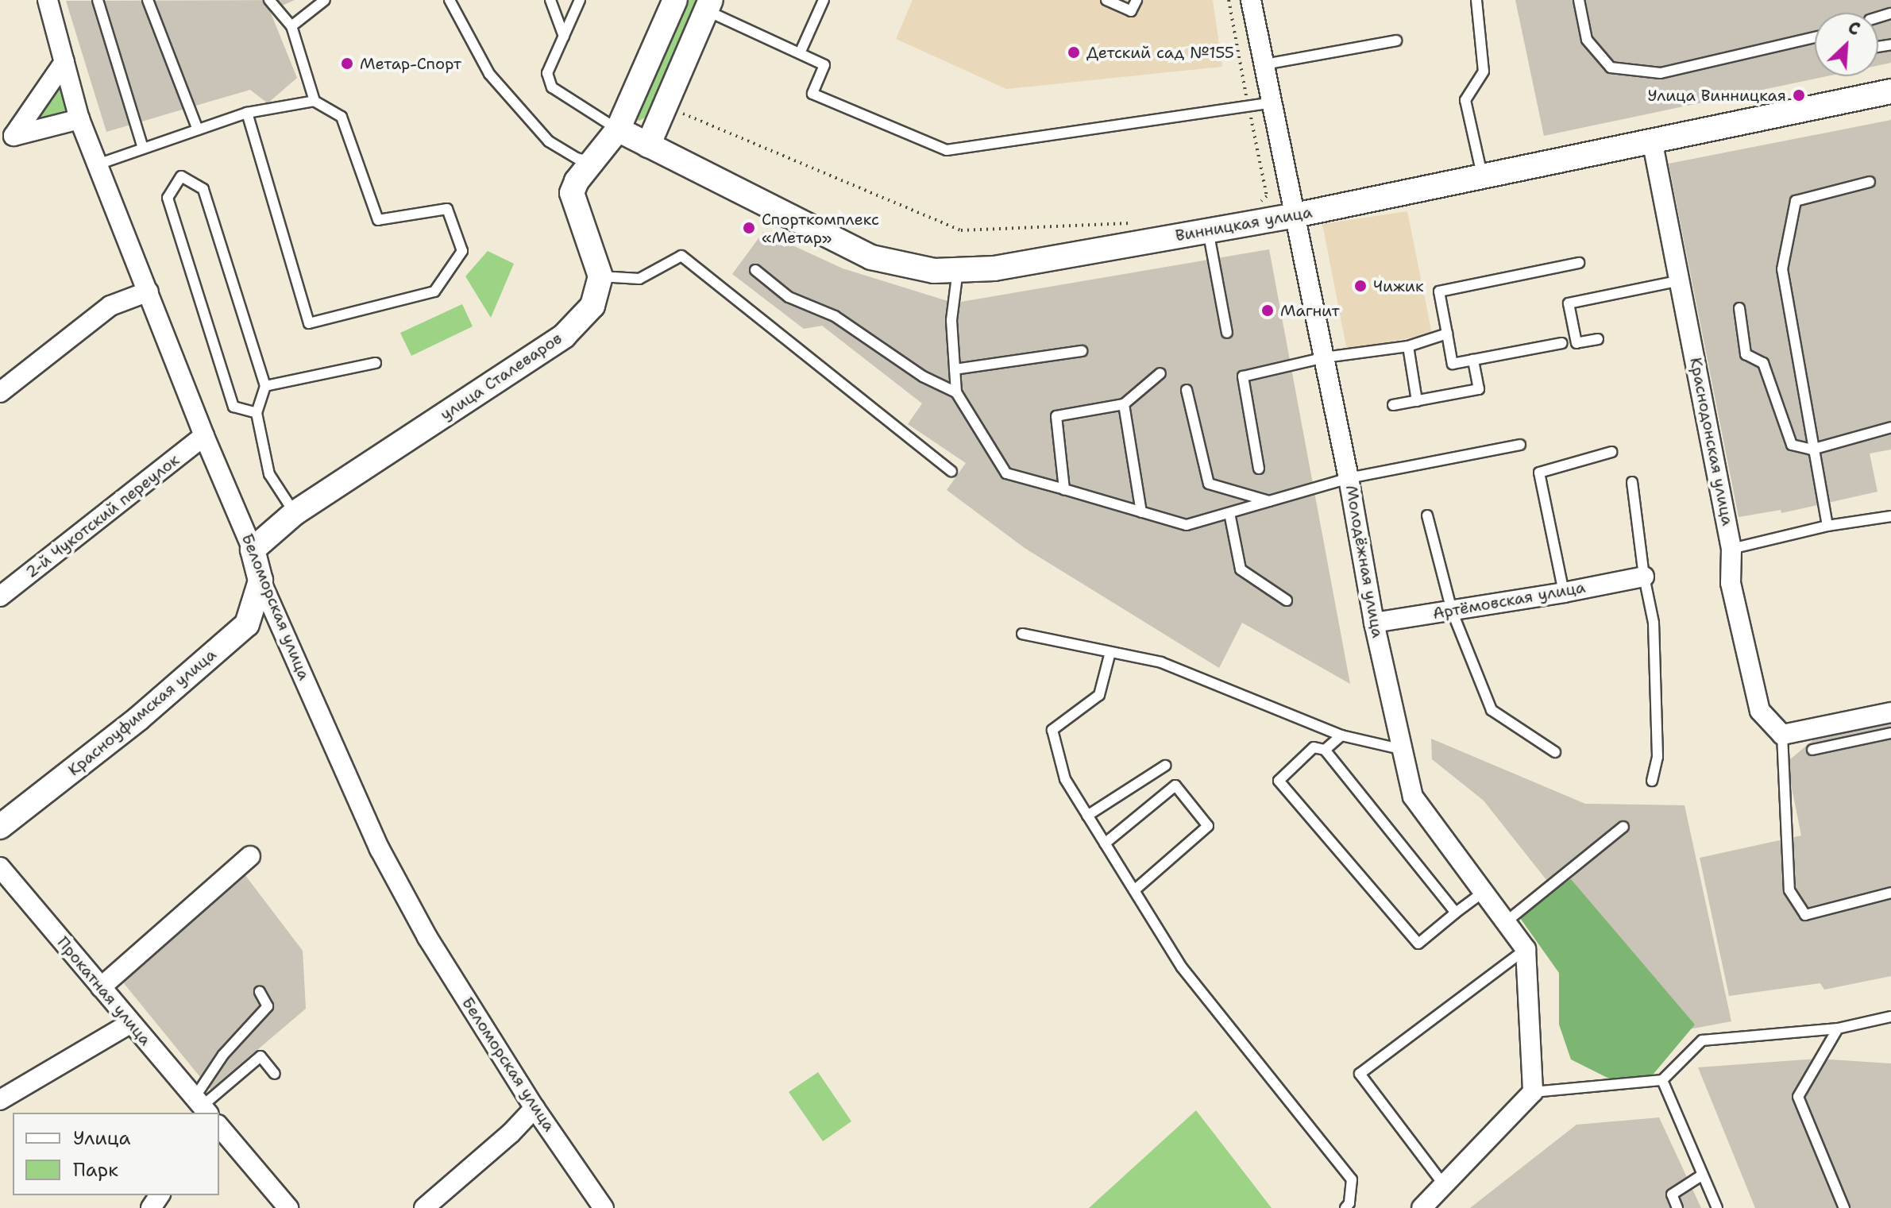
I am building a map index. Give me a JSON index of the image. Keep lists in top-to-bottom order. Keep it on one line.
{"streets":{"street":["Винницкая улица","улица Сталеваров","Краснодонская улица","2-й Чукотский переулок","Молодёжная улица","Артёмовская улица","Беломорская улица","Красноуфимская улица","Прокатная улица"]},"crossings":[["Винницкая улица","Краснодонская улица"],["Винницкая улица","Молодёжная улица"],["улица Сталеваров","Беломорская улица"],["2-й Чукотский переулок","Беломорская улица"],["Молодёжная улица","Артёмовская улица"],["Беломорская улица","Красноуфимская улица"]],"places":["Детский сад №155","Метар-Спорт","Улица Винницкая","Спорткомплекс «Метар»","Чижик","Магнит"],"legend":["Улица","Парк"],"north":"top right"}
